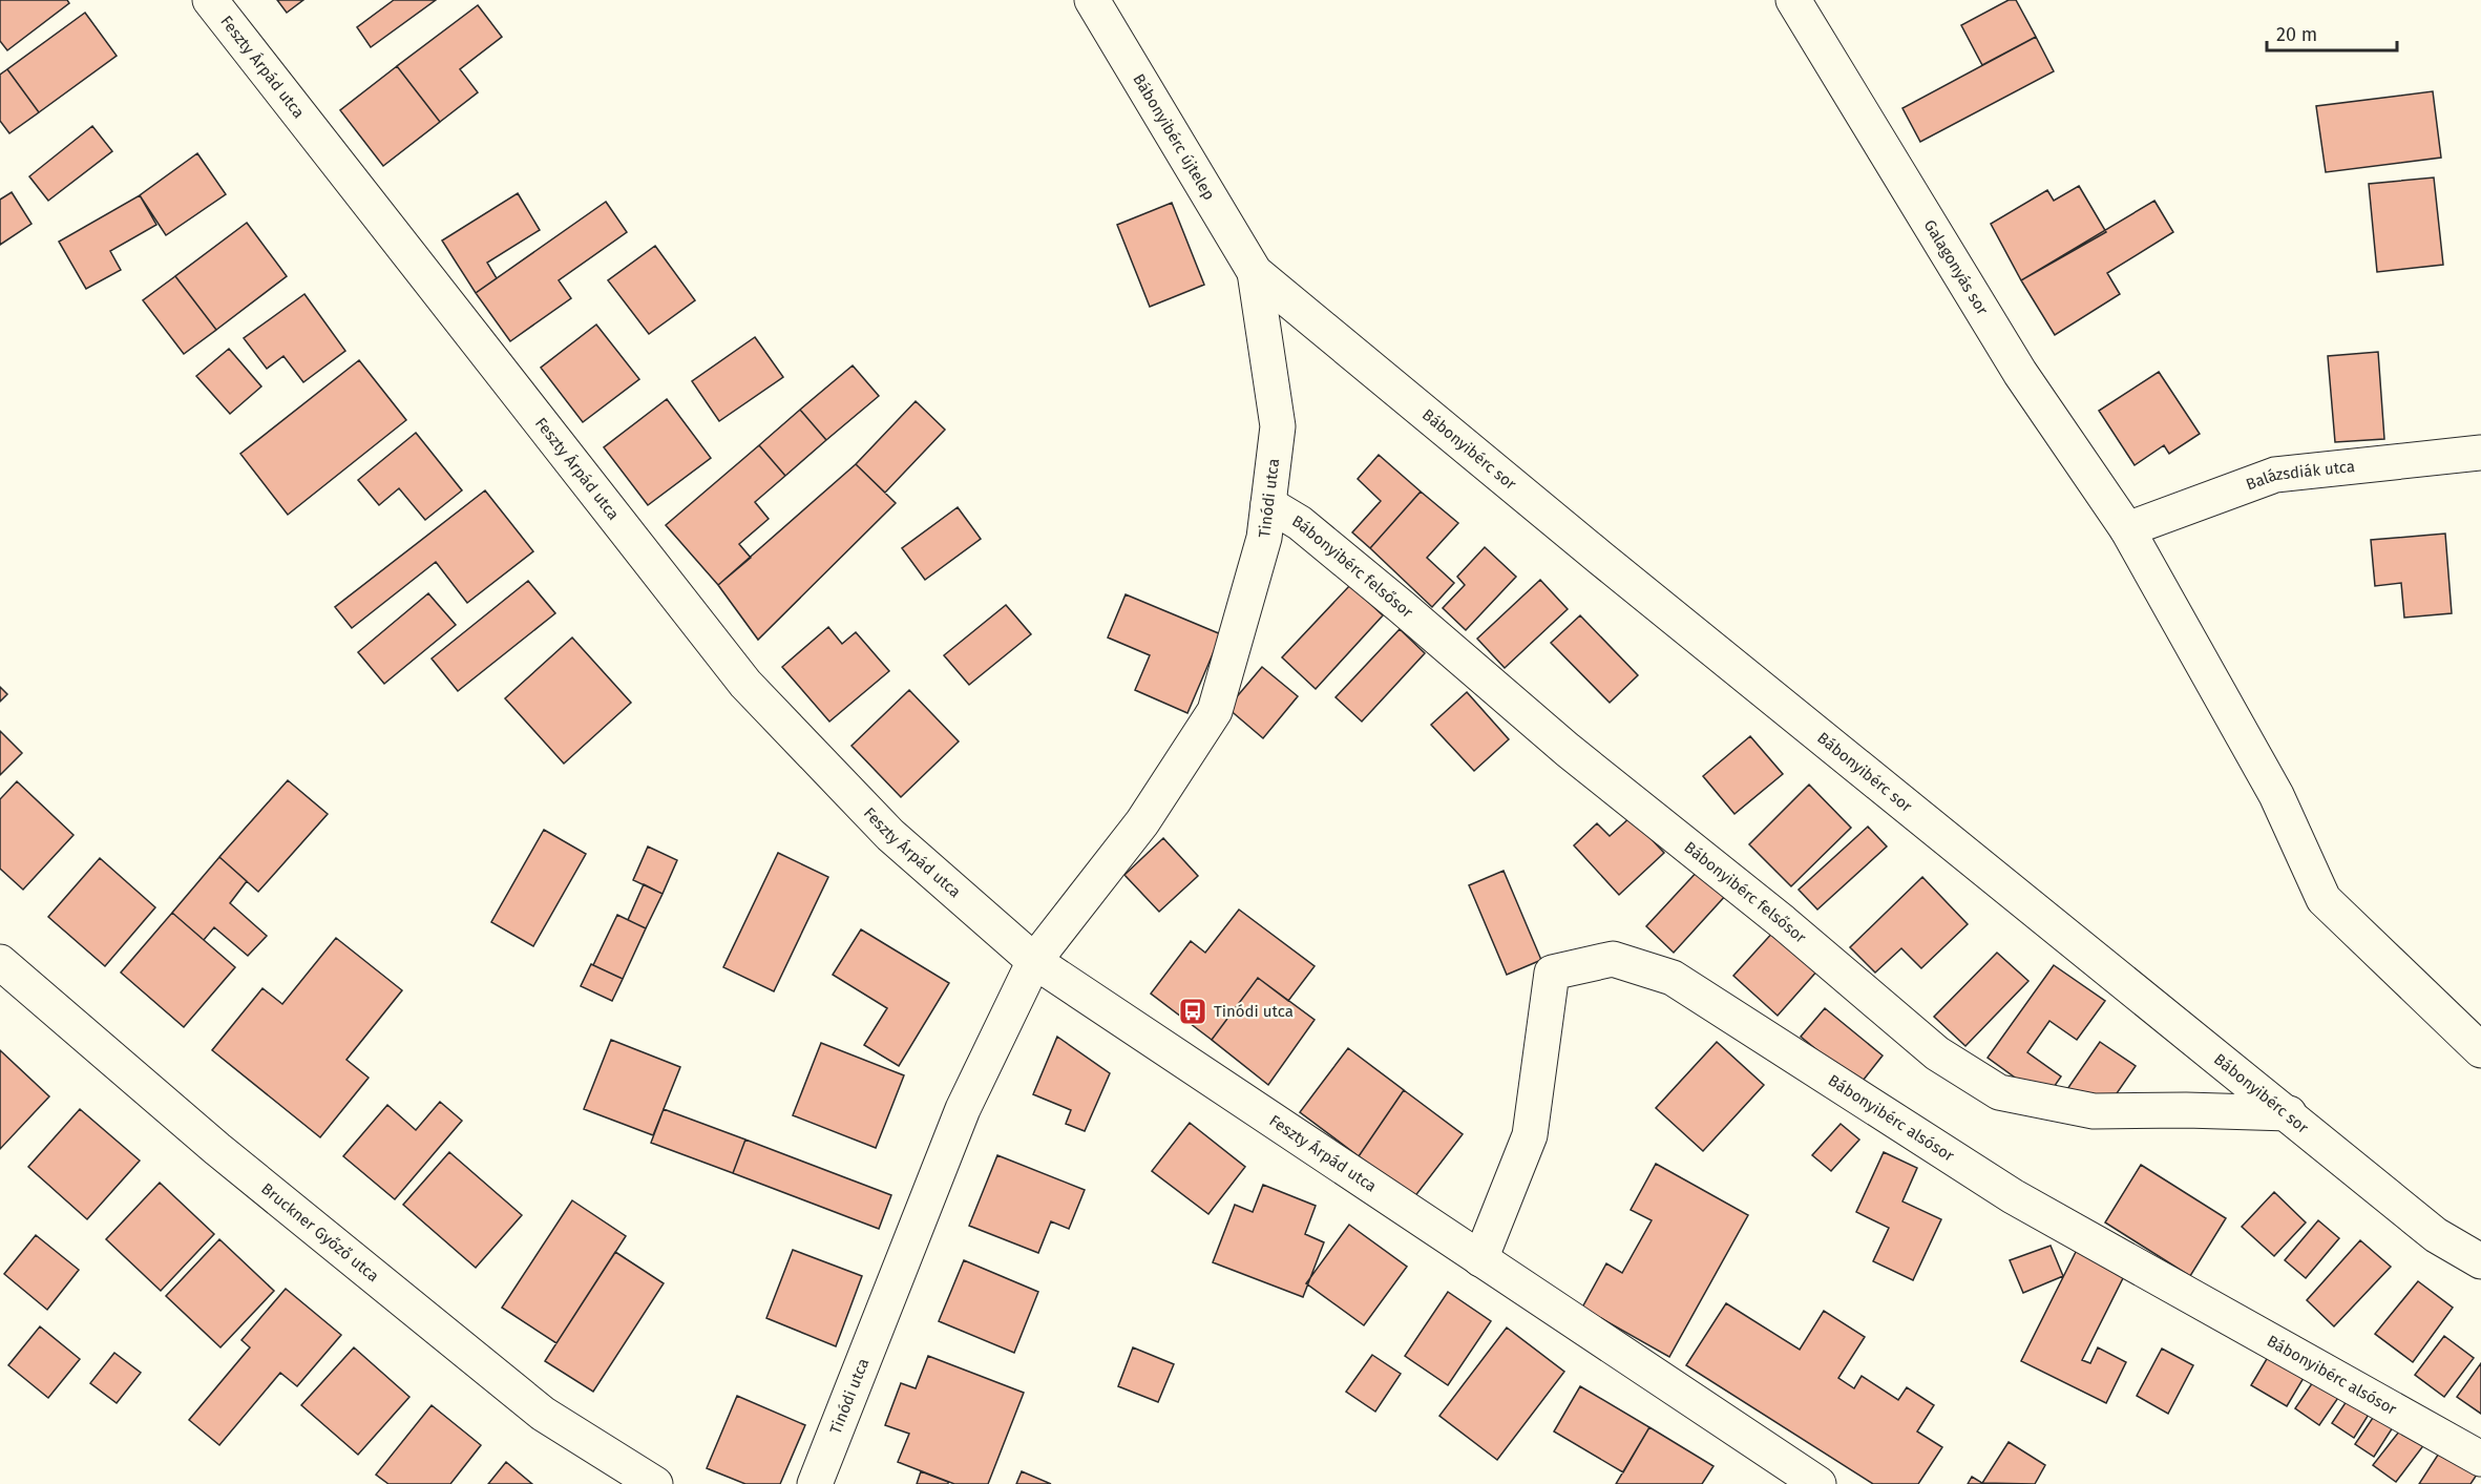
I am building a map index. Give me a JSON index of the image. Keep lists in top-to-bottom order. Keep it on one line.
{"streets":{"street":["Feszty Árpád utca","Bábonyibérc újtelep","Galagonyás sor","Bábonyibérc sor","Balázsdiák utca","Tinódi utca","Bábonyibérc felsősor","Bábonyibérc alsósor","Bruckner Győző utca"]},"crossings":[["Feszty Árpád utca","Tinódi utca"],["Feszty Árpád utca","Bábonyibérc alsósor"],["Bábonyibérc újtelep","Bábonyibérc sor"],["Bábonyibérc újtelep","Tinódi utca"],["Galagonyás sor","Balázsdiák utca"],["Bábonyibérc sor","Tinódi utca"],["Bábonyibérc sor","Bábonyibérc felsősor"],["Tinódi utca","Bábonyibérc felsősor"]],"places":{"bus stop":["Tinódi utca"]},"scale_bar":"20 m"}
